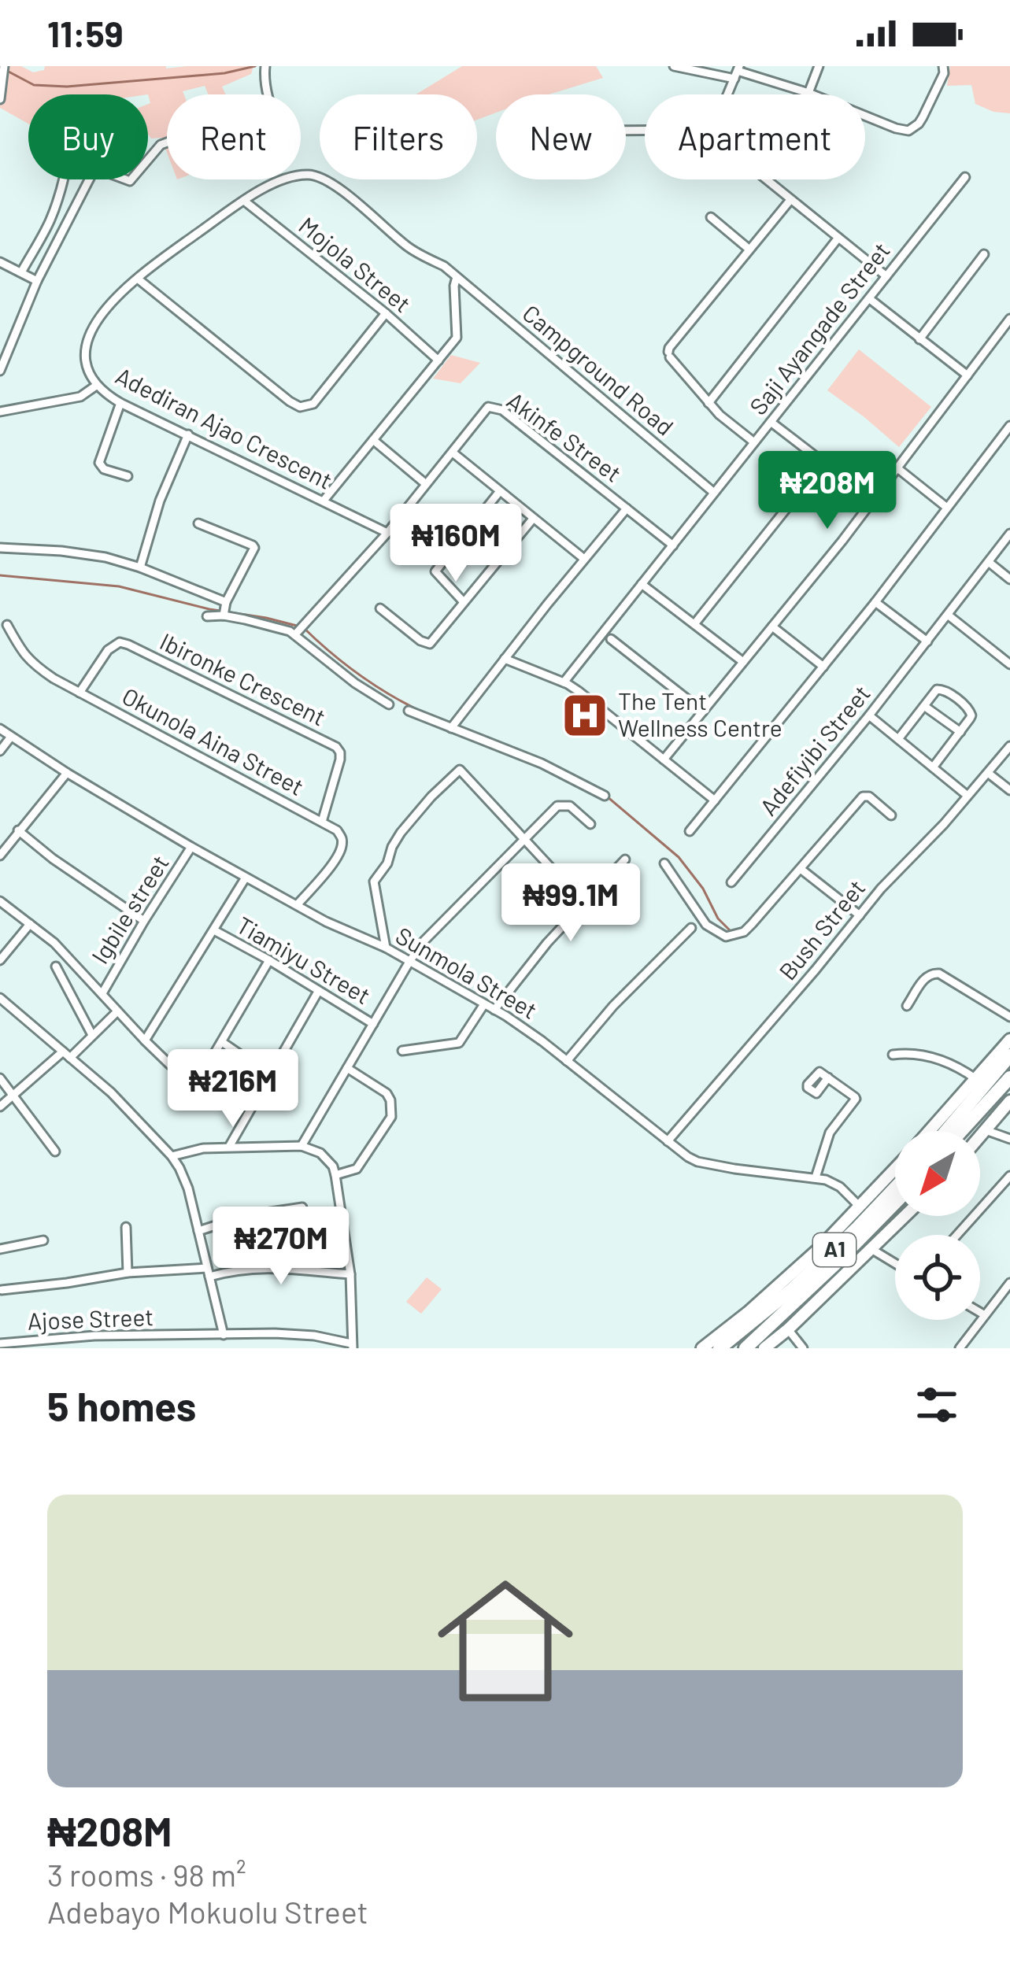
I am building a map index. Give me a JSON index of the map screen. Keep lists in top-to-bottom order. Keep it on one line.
{"streets":{"highway":["A1"],"street":["Mojola Street","Saji Ayangade Street","Campground Road","Adediran Ajao Crescent","Akinfe Street","Ibironke Crescent","Okunola Aina Street","Adefiyibi Street","Igbile street","Bush Street","Tiamiyu Street","Sunmola Street","Ajose Street"]},"crossings":[["Mojola Street","Adediran Ajao Crescent"],["Saji Ayangade Street","Campground Road"],["Saji Ayangade Street","Akinfe Street"],["Campground Road","Adediran Ajao Crescent"],["Adediran Ajao Crescent","Akinfe Street"],["Ibironke Crescent","Okunola Aina Street"],["Okunola Aina Street","Sunmola Street"],["Igbile street","Sunmola Street"],["Bush Street","Sunmola Street"]],"places":{"hospital":["The Tent Wellness Centre"]},"north":"bottom left","page":{"status":"11:59","chip":["Buy","Rent","Filters","New","Apartment"],"price":["₦208M","₦160M","₦99.1M","₦216M","₦270M"],"heading":"5 homes","list":[{"name":"₦208M","note":"3 rooms · 98 m² · Adebayo Mokuolu Street"}]}}
